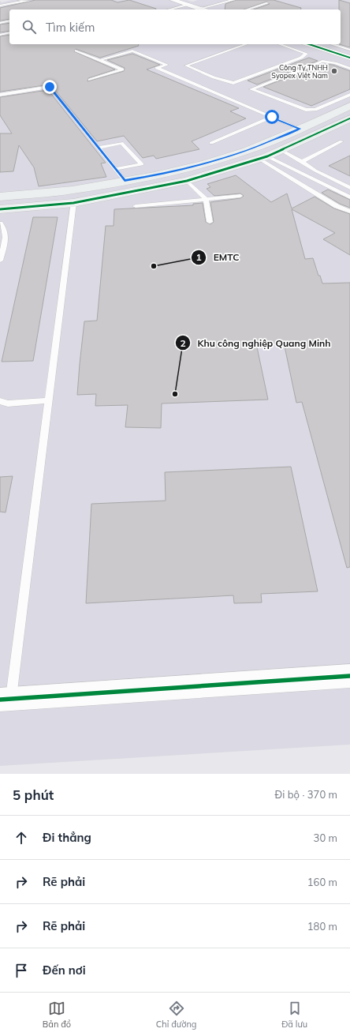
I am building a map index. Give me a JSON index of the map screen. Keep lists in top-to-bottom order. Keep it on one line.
{"places":["Công Ty TNHH Syopex Việt Nam","EMTC","Khu công nghiệp Quang Minh"],"page":{"search":"Tìm kiếm","heading":["5 phút","Đi bộ · 370 m"],"list":[["Đi thẳng","30 m"],["Rẽ phải","160 m"],["Rẽ phải","180 m"],"Đến nơi"],"nav":["Bản đồ","Chỉ đường","Đã lưu"]}}
